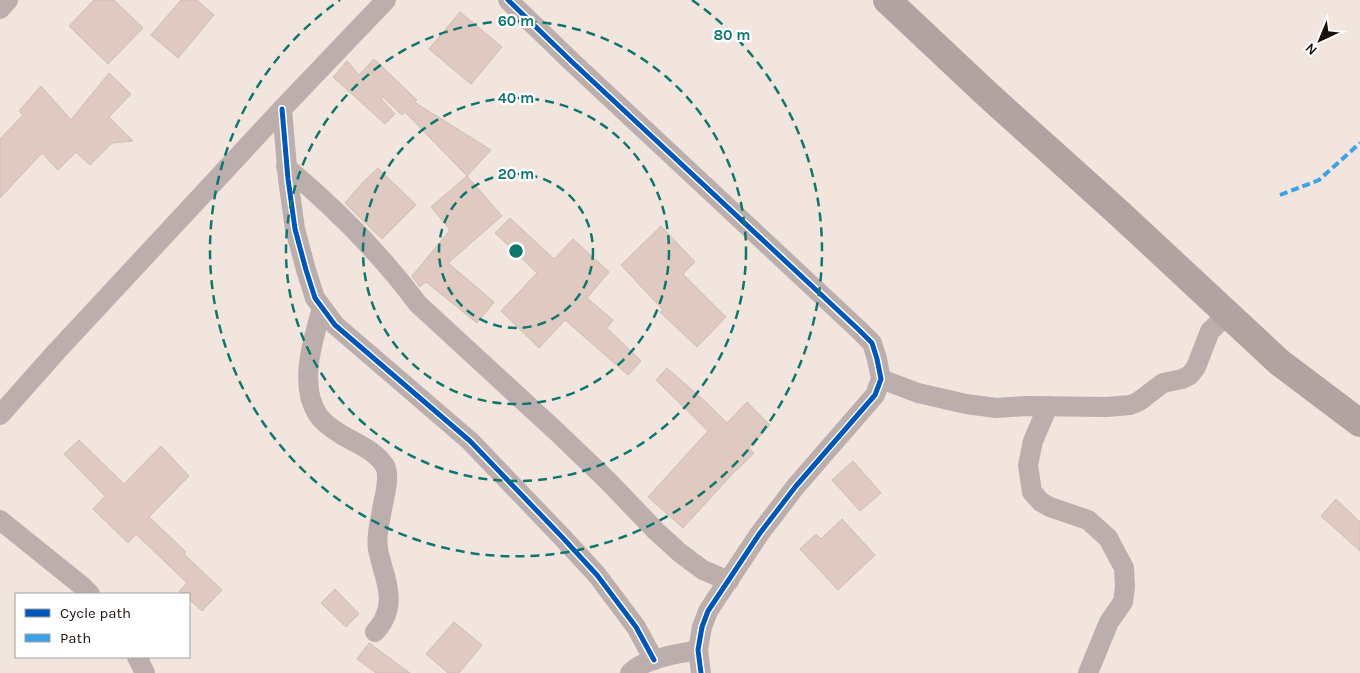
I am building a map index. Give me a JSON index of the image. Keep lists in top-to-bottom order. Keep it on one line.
{"legend":["Cycle path","Path"],"north":"bottom left","rings":["60 m","80 m","40 m","20 m"]}
